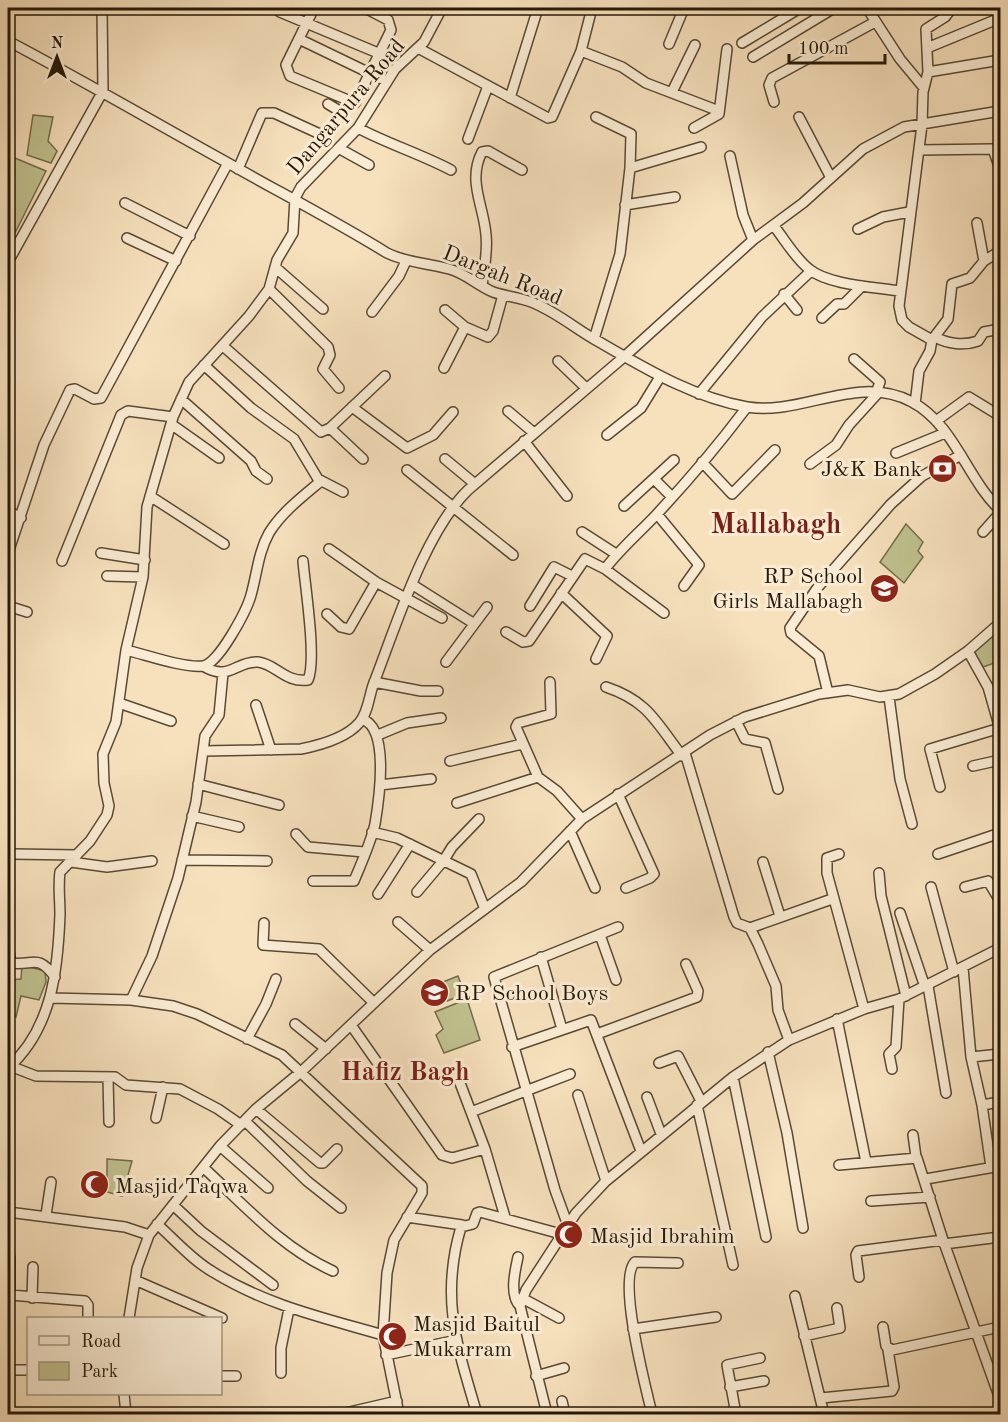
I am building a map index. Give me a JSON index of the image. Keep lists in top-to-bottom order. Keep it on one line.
{"streets":{"street":["Dangarpura Road","Dargah Road"]},"crossings":[["Dangarpura Road","Dargah Road"]],"districts":["Mallabagh","Hafiz Bagh"],"places":{"bank":["J&K Bank"],"school or university":["RP School Girls Mallabagh","RP School Boys"],"mosque":["Masjid Taqwa","Masjid Ibrahim","Masjid Baitul Mukarram"]},"legend":["Road","Park"],"scale_bar":"100 m","north":"top"}
